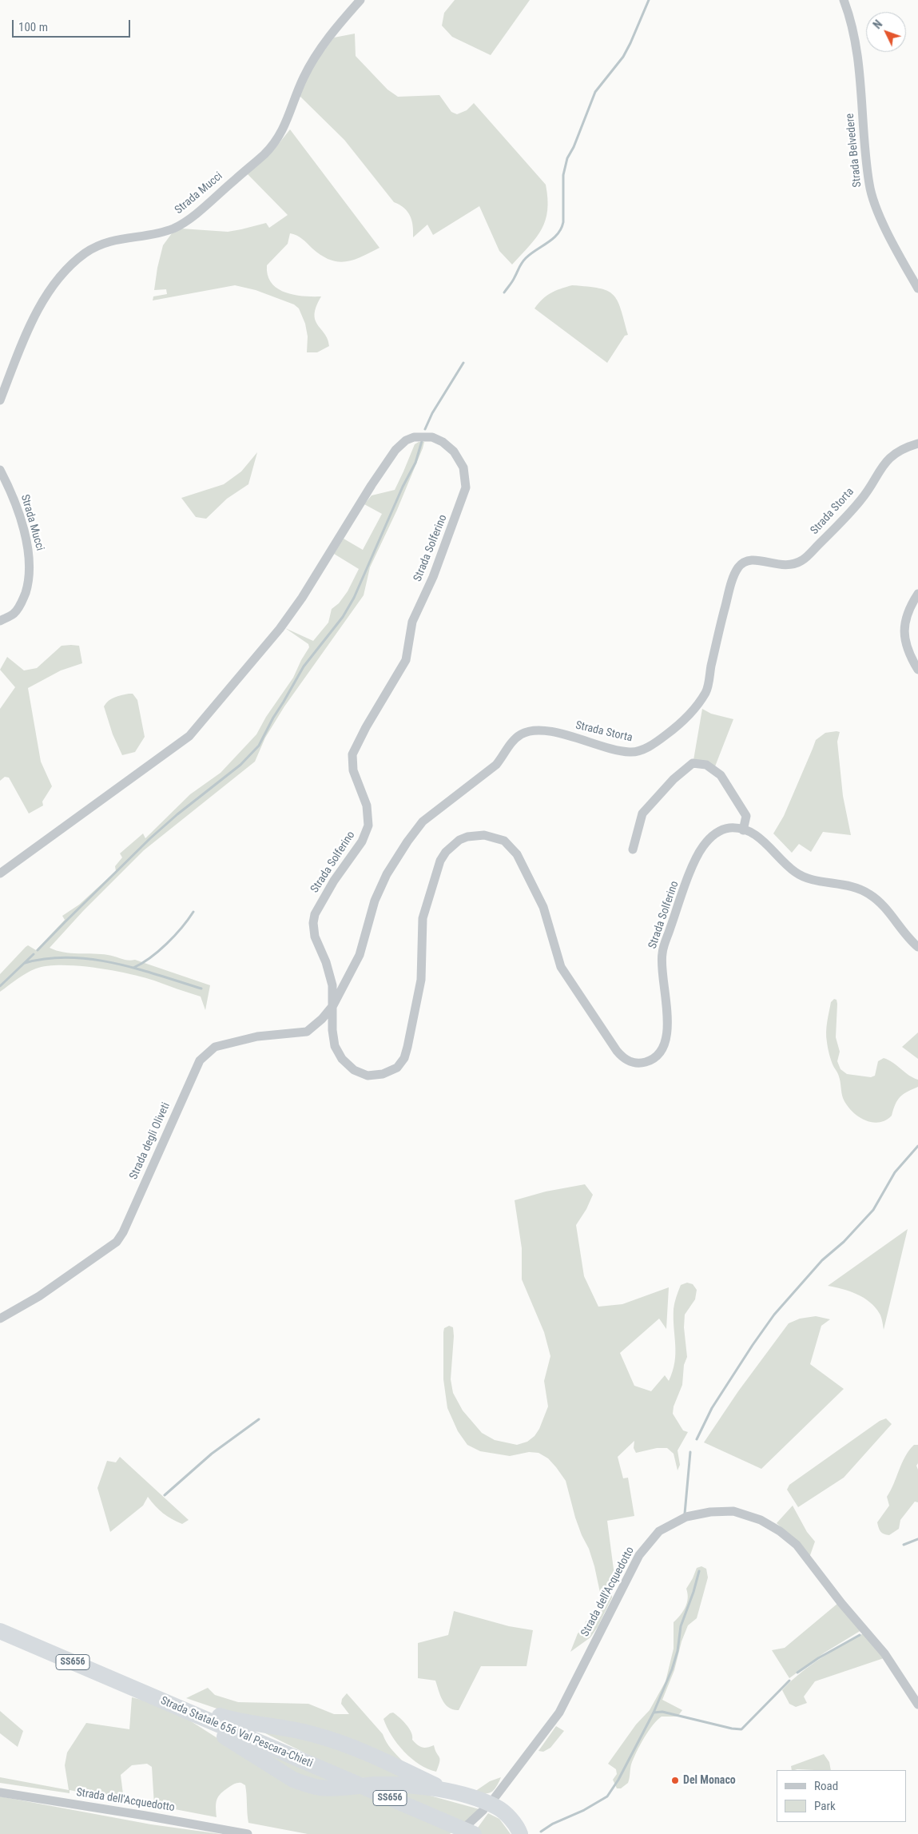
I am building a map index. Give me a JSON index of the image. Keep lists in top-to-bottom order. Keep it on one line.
{"streets":{"highway":["SS656","Strada Statale 656 Val Pescara-Chieti"],"street":["Strada Belvedere","Strada Mucci","Strada Storta","Strada Solferino","Strada degli Oliveti","Strada dell'Acquedotto"]},"crossings":[["Strada Storta","Strada Solferino"],["Strada Storta","Strada degli Oliveti"],["Strada Solferino","Strada degli Oliveti"]],"places":["Del Monaco"],"legend":["Road","Park"],"scale_bar":"100 m","north":"top left"}
